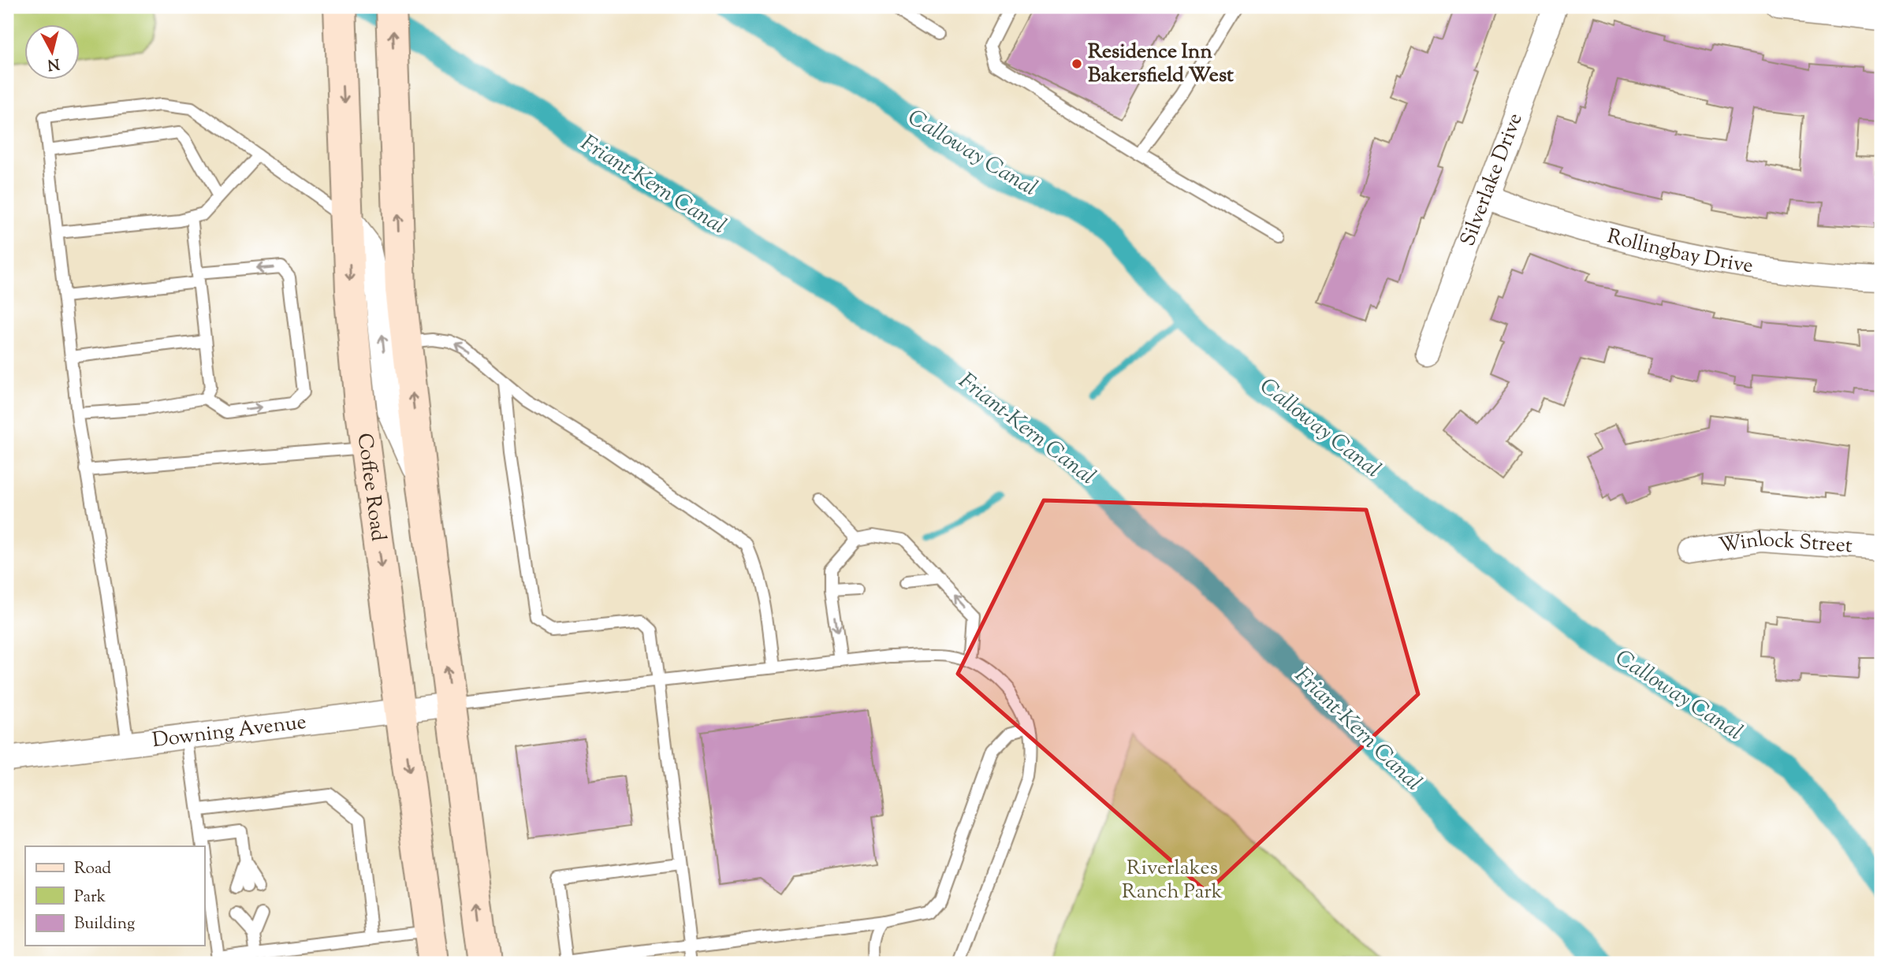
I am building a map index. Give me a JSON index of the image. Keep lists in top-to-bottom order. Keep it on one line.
{"streets":{"main road":["Coffee Road"],"street":["Silverlake Drive","Rollingbay Drive","Winlock Street","Downing Avenue"]},"crossings":[["Silverlake Drive","Rollingbay Drive"],["Coffee Road","Downing Avenue"]],"water":["Calloway Canal","Friant-Kern Canal"],"parks":["Riverlakes Ranch Park"],"places":["Residence Inn Bakersfield West"],"legend":["Road","Park","Building"],"north":"bottom"}
